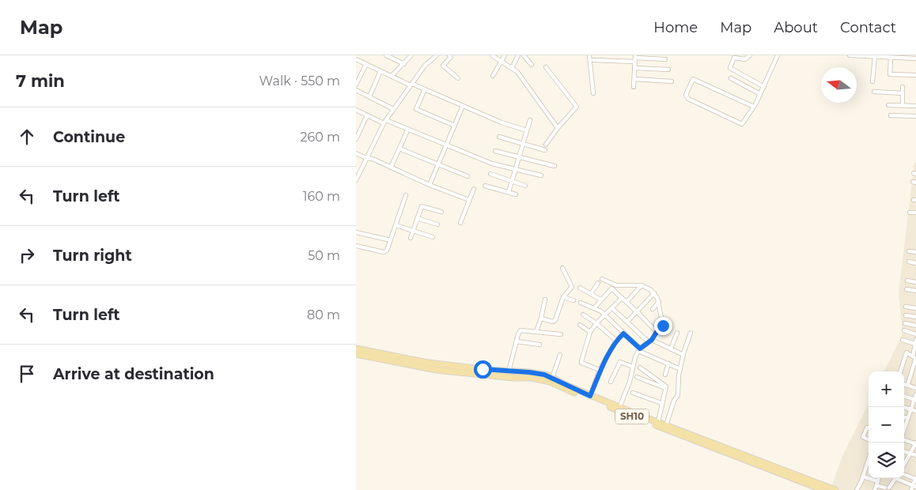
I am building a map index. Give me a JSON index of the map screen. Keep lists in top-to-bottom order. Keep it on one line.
{"streets":{"main road":["SH10"]},"north":"left","page":{"header":"Map","nav":["Home","Map","About","Contact"],"heading":["7 min","Walk · 550 m"],"list":[["Continue","260 m"],["Turn left","160 m"],["Turn right","50 m"],["Turn left","80 m"],"Arrive at destination"],"map_buttons":["+","−"]}}
